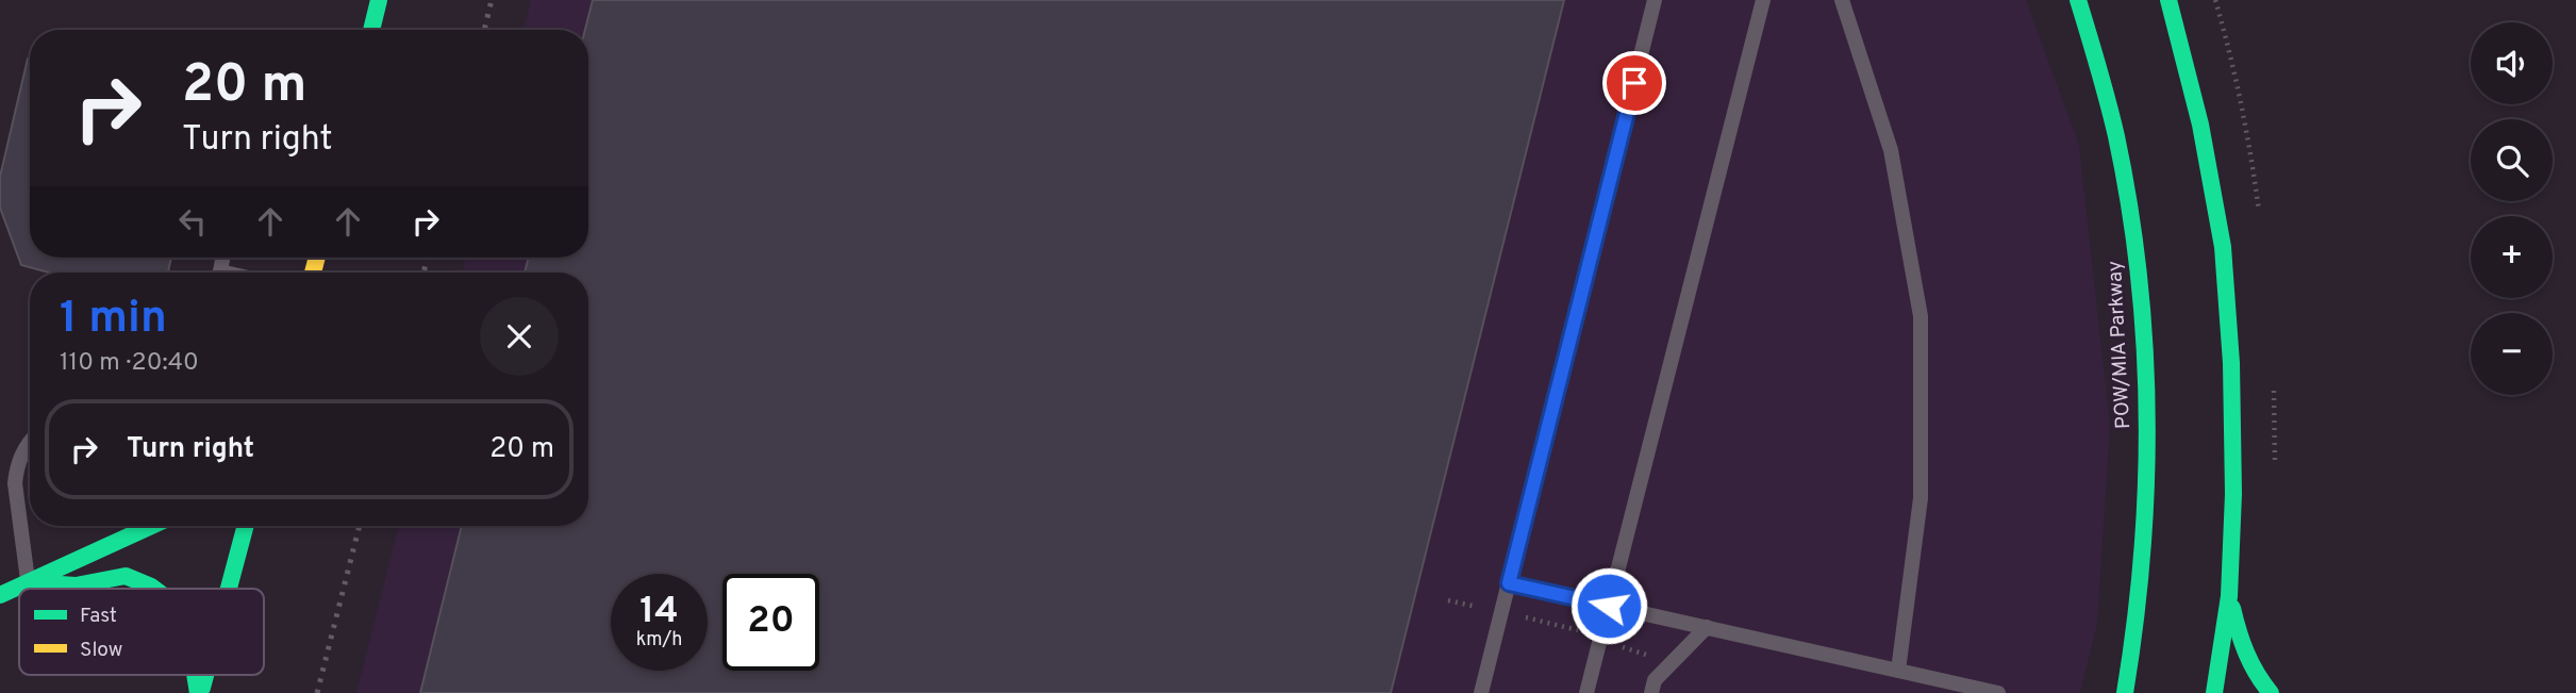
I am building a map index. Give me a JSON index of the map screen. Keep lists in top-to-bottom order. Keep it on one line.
{"streets":{"main road":["POW/MIA Parkway"]},"legend":["Fast","Slow"],"page":{"map_buttons":["+","−"],"turn":["20 m","Turn right"],"heading":["1 min","110 m · 20:40"],"list":[{"name":"Turn right","value":"20 m"}],"speed":"14 km/h","limit":"20"}}
